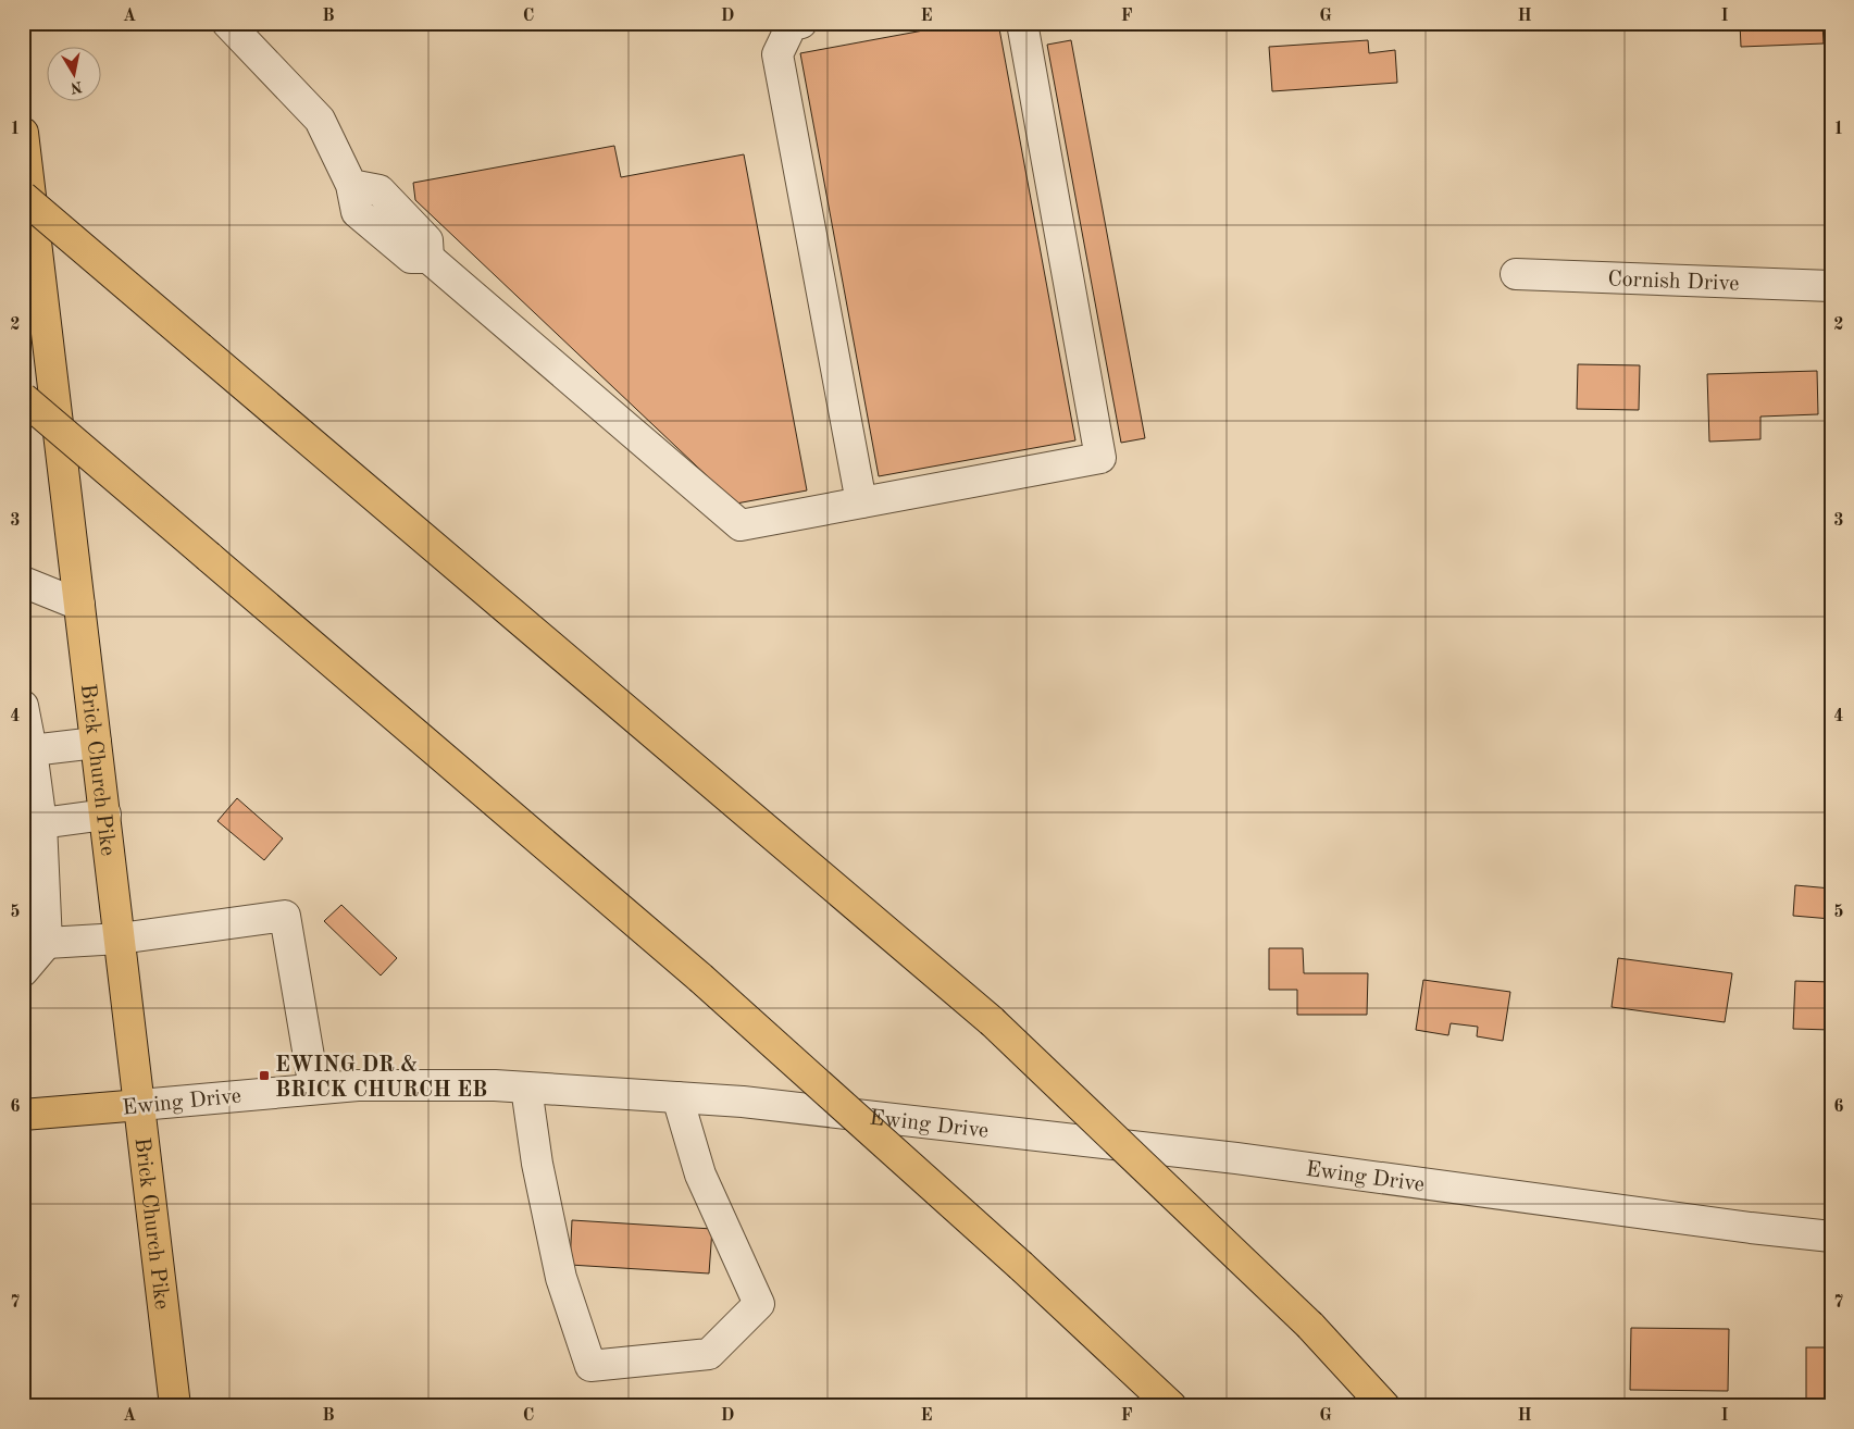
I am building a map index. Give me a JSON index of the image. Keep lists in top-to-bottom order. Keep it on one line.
{"streets":{"main road":["Brick Church Pike","Ewing Drive"],"street":["Cornish Drive"]},"crossings":[["Brick Church Pike","Ewing Drive"]],"places":{"transit":["EWING DR & BRICK CHURCH EB"]},"north":"bottom","grid":{"columns":["A","B","C","D","E","F","G","H","I"],"rows":["1","2","3","4","5","6","7"]}}
